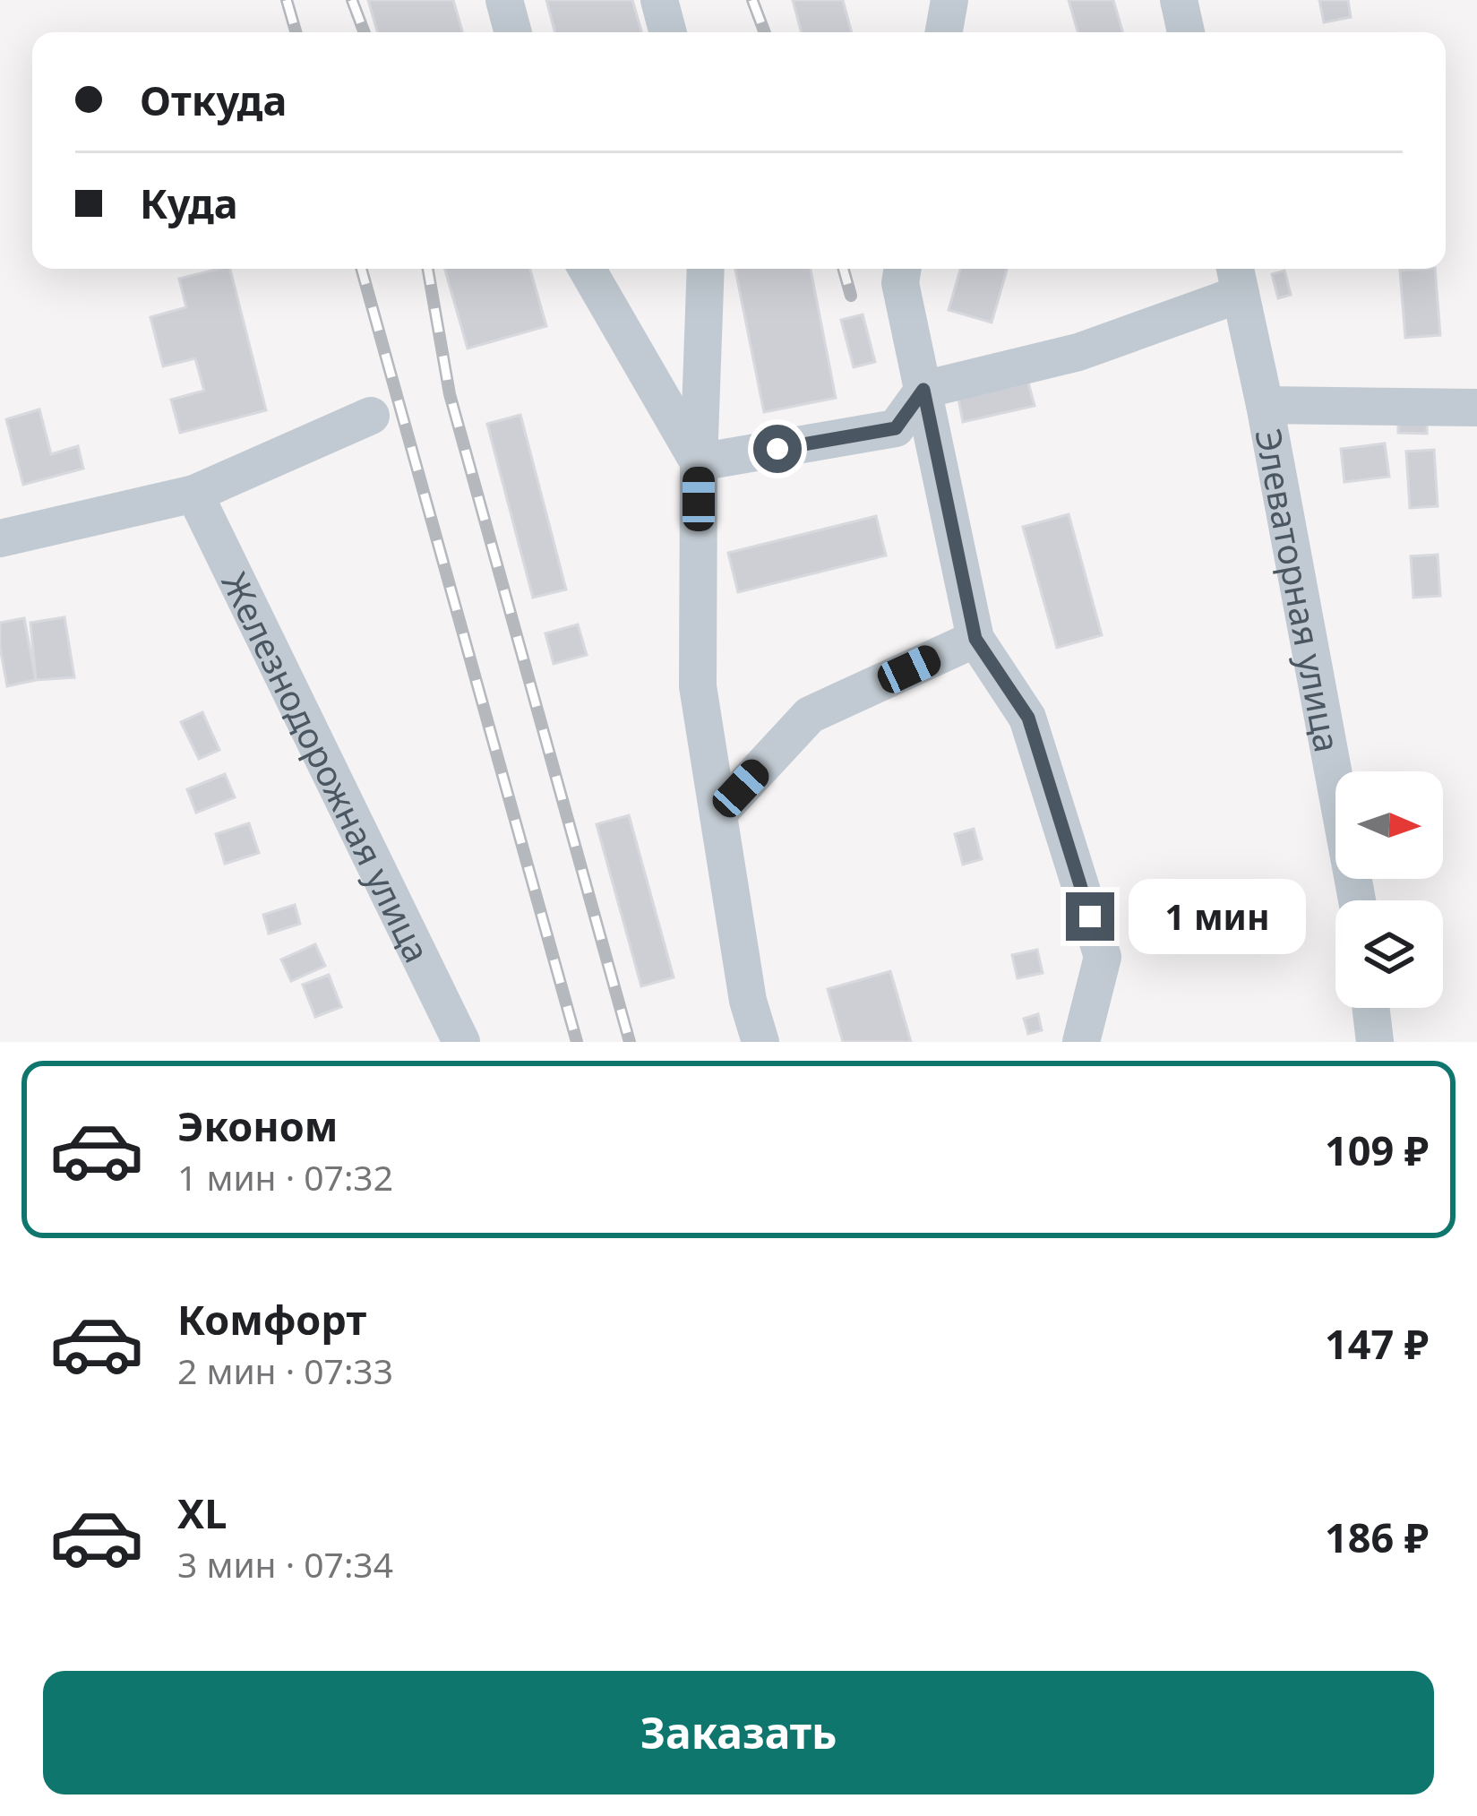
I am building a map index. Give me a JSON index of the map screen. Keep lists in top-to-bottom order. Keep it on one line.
{"streets":{"street":["Элеваторная улица","Железнодорожная улица"]},"north":"right","page":{"banner":["Откуда","Куда"],"bubble":"1 мин","list":[{"name":"Эконом","note":"1 мин · 07:32","value":"109 ₽"},{"name":"Комфорт","note":"2 мин · 07:33","value":"147 ₽"},{"name":"XL","note":"3 мин · 07:34","value":"186 ₽"}],"buttons":"Заказать"}}
